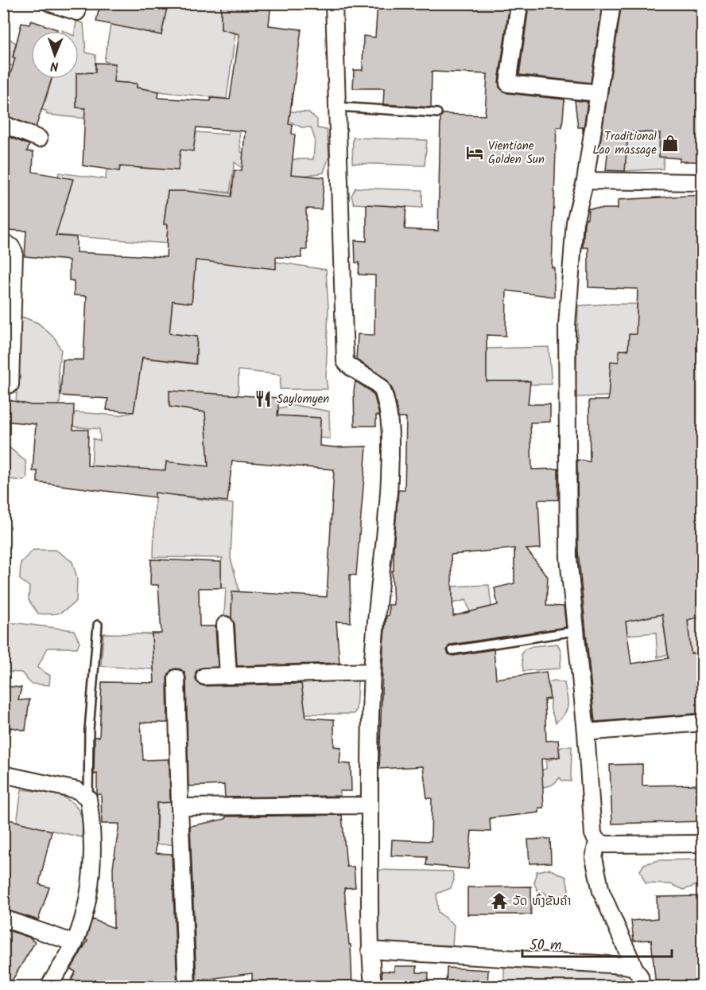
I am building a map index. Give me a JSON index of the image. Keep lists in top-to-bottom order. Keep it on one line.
{"places":{"shop":["Traditional Lao massage"],"hotel":["Vientiane Golden Sun"],"restaurant":["Saylomyen"],"temple":["ວັດ ທົ່ງຂັນຄຳ"]},"scale_bar":"50 m","north":"bottom"}
